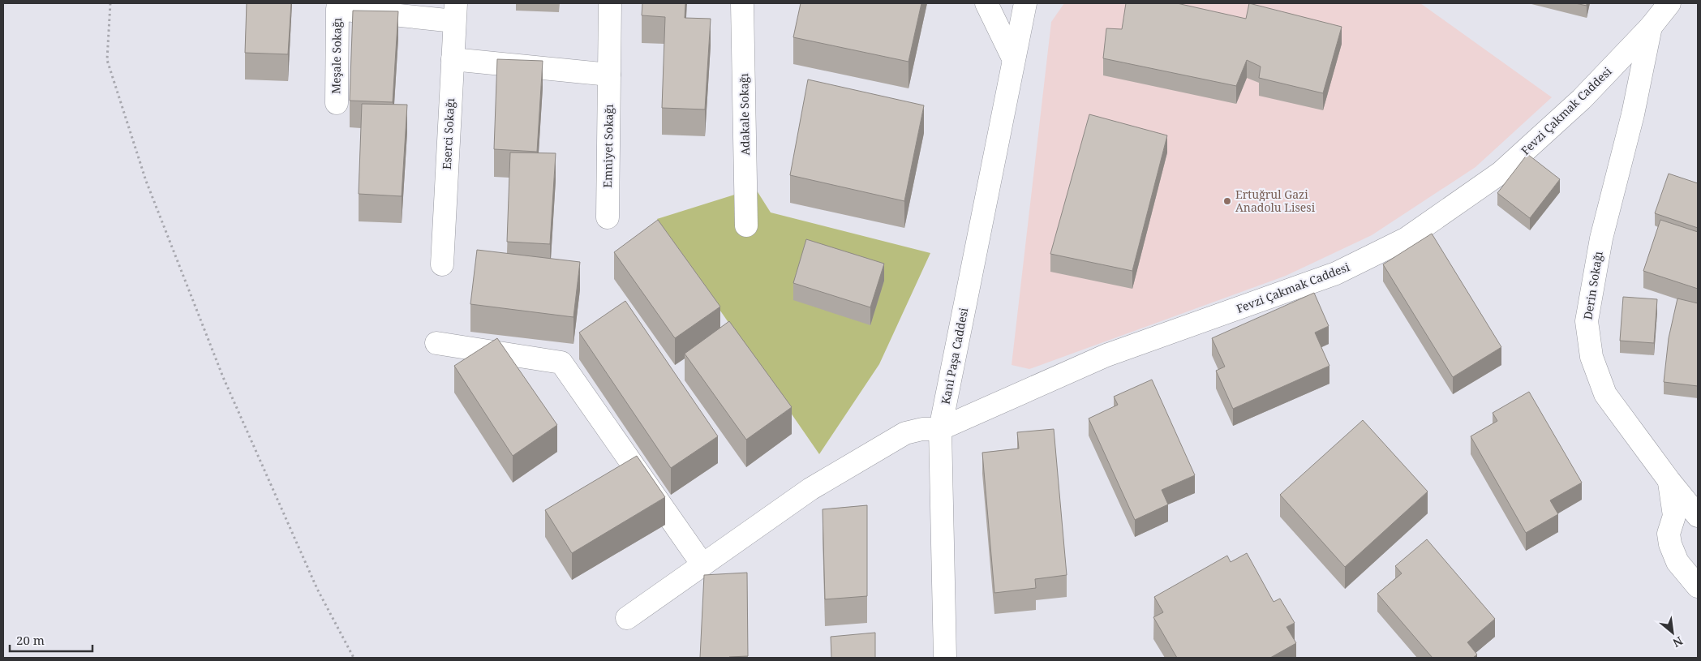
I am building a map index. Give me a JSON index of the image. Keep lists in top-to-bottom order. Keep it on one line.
{"streets":{"street":["Meşale Sokağı","Fevzi Çakmak Caddesi","Adakale Sokağı","Eserci Sokağı","Emniyet Sokağı","Derin Sokağı","Kani Paşa Caddesi"]},"crossings":[["Meşale Sokağı","Eserci Sokağı"],["Fevzi Çakmak Caddesi","Derin Sokağı"],["Fevzi Çakmak Caddesi","Kani Paşa Caddesi"]],"places":["Ertuğrul Gazi Anadolu Lisesi"],"scale_bar":"20 m","north":"bottom right"}
